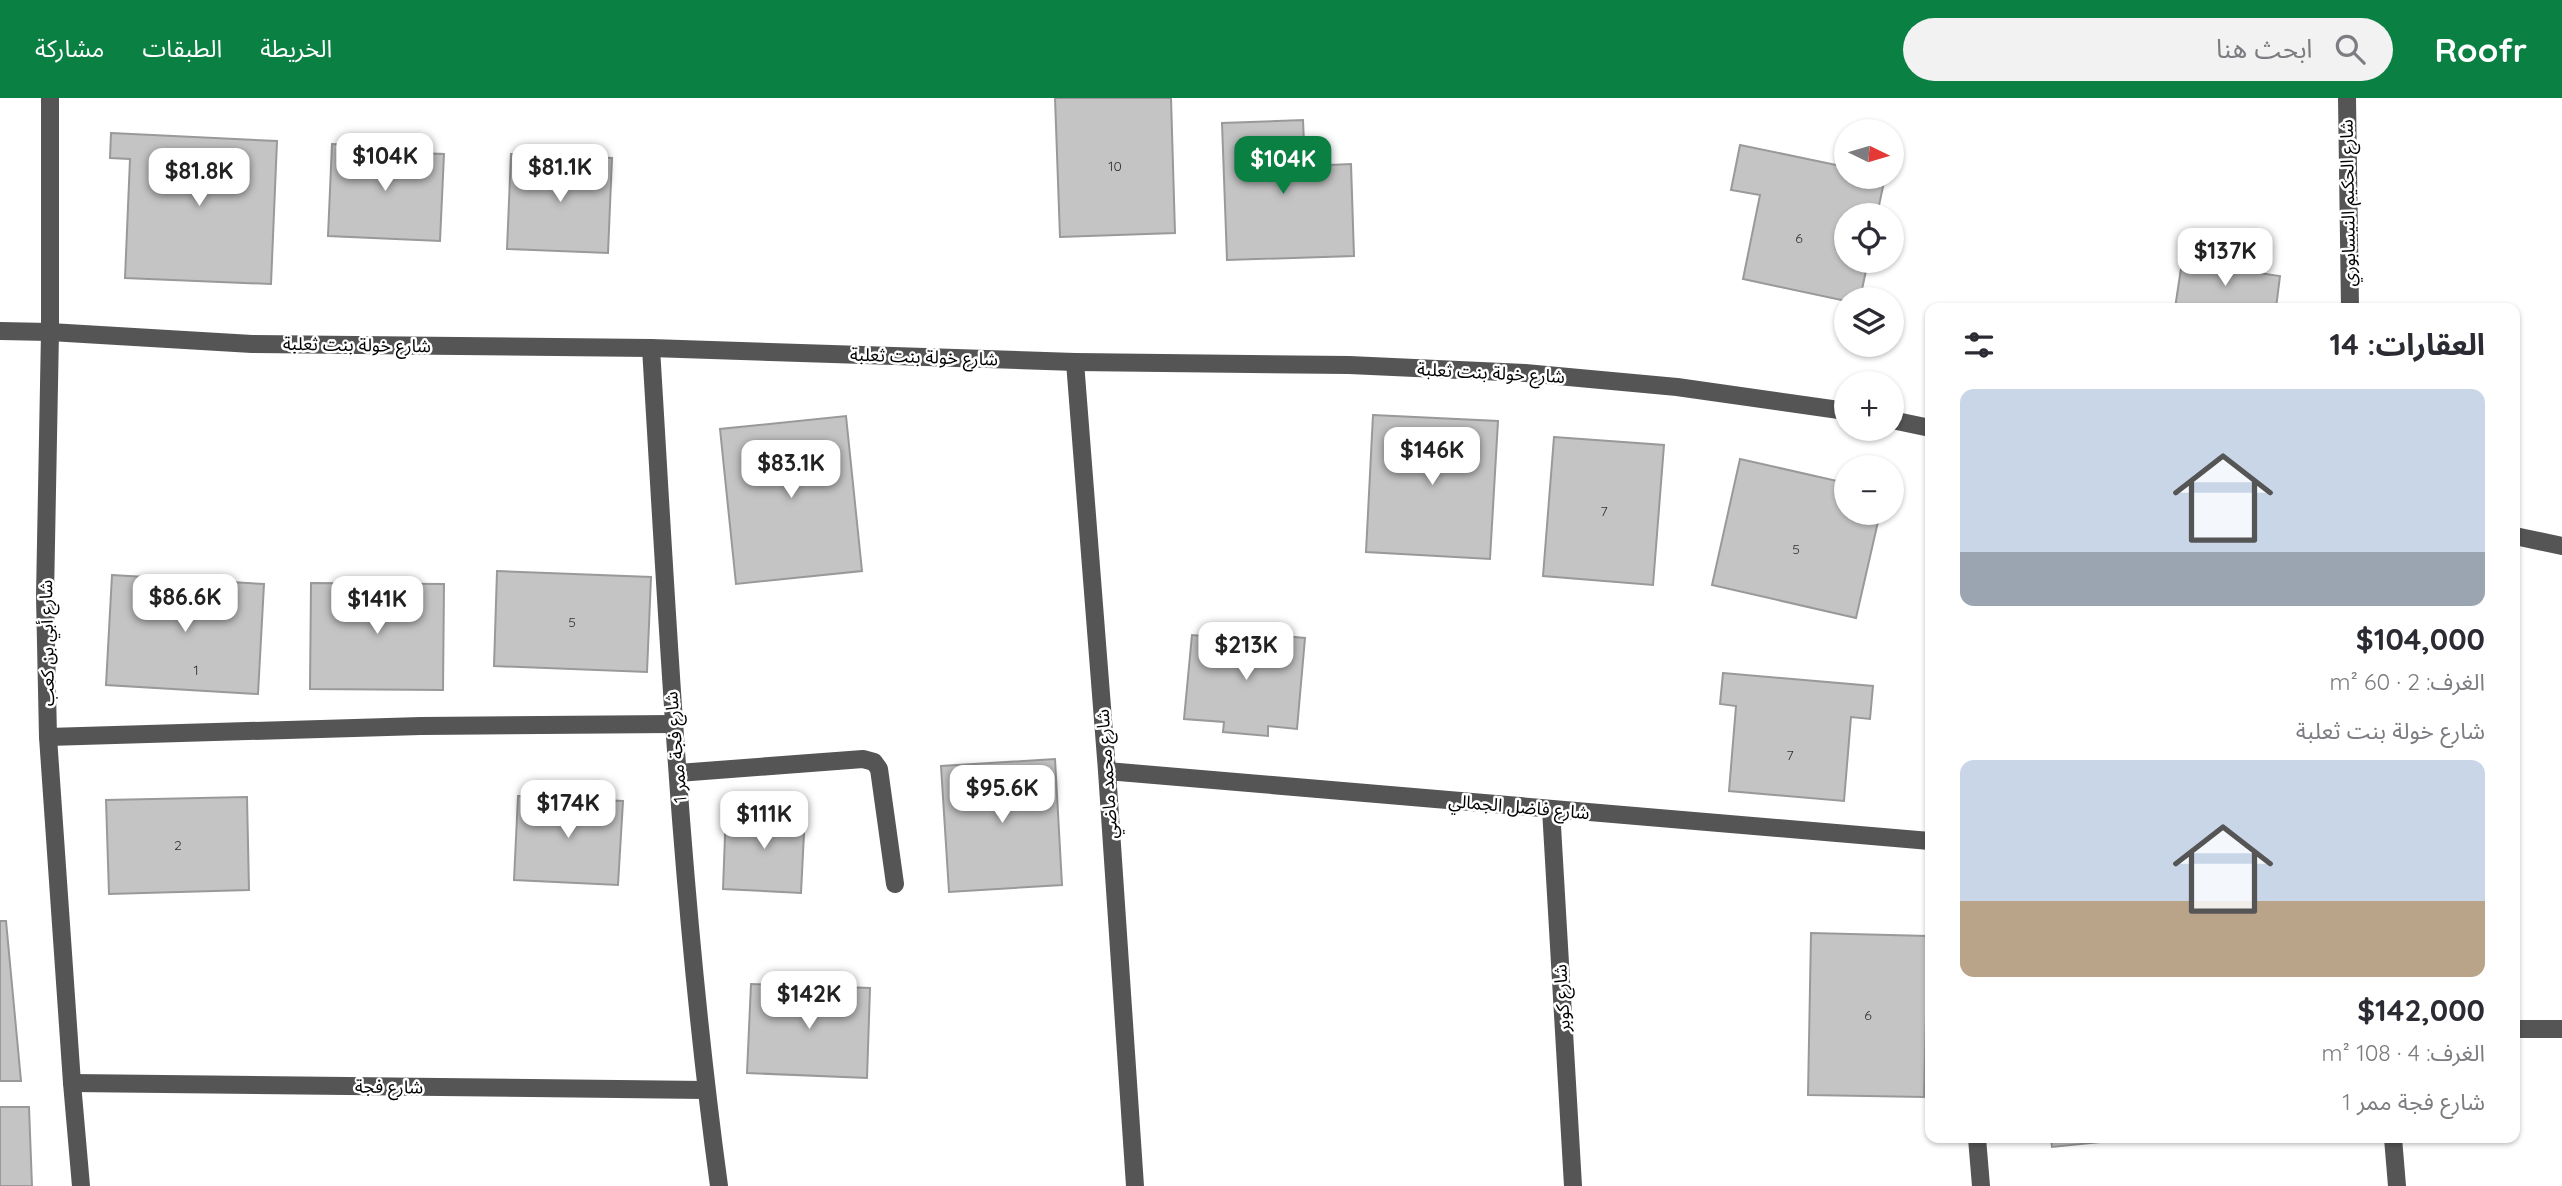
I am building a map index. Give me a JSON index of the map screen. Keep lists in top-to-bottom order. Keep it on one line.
{"streets":{"street":["شارع الحكيم النيسابوري","شارع خولة بنت ثعلبة","شارع أبي بن كعب","شارع فجة ممر 1","شارع محمد ماضي","شارع فاضل الجمالي","شارع كوبر","شارع فجة"]},"crossings":[["شارع خولة بنت ثعلبة","شارع أبي بن كعب"],["شارع خولة بنت ثعلبة","شارع فجة ممر 1"],["شارع خولة بنت ثعلبة","شارع محمد ماضي"],["شارع أبي بن كعب","شارع فجة"],["شارع فجة ممر 1","شارع فجة"],["شارع محمد ماضي","شارع فاضل الجمالي"],["شارع فاضل الجمالي","شارع كوبر"]],"house_numbers":["10","6","7","5","5","1","7","2","6"],"north":"right","page":{"header":"Roofr","search":"ابحث هنا","nav":["الخريطة","الطبقات","مشاركة"],"map_buttons":["+","−"],"price":["$104K","$104K","$81.1K","$81.8K","$137K","$146K","$83.1K","$86.6K","$141K","$213K","$95.6K","$174K","$111K","$142K"],"heading":"العقارات: 14","list":[{"name":"$104,000","note":"الغرف: 2 · 60 m² · شارع خولة بنت ثعلبة"},{"name":"$142,000","note":"الغرف: 4 · 108 m² · شارع فجة ممر 1"}]}}
